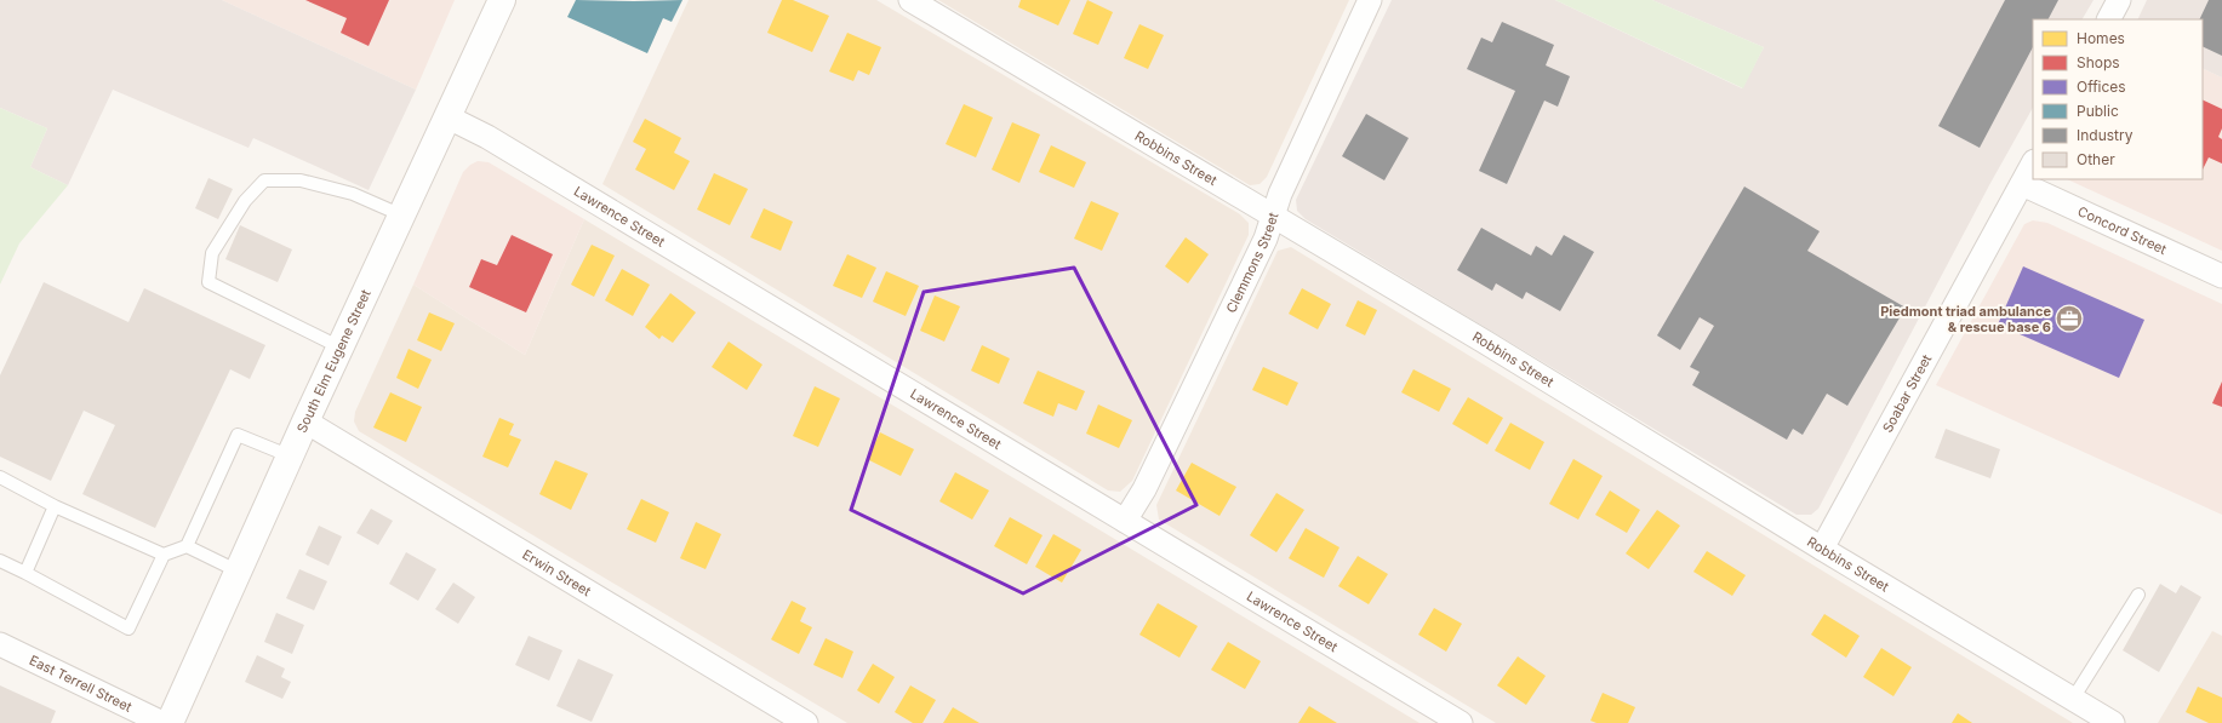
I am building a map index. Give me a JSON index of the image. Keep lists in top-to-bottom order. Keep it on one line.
{"streets":{"main road":["South Elm Eugene Street"],"street":["Robbins Street","Lawrence Street","Concord Street","Clemmons Street","Soabar Street","Erwin Street","East Terrell Street"]},"crossings":[["Robbins Street","Clemmons Street"],["Robbins Street","Soabar Street"],["Lawrence Street","Clemmons Street"],["Lawrence Street","South Elm Eugene Street"],["Concord Street","Soabar Street"],["South Elm Eugene Street","Erwin Street"]],"places":{"office":["Piedmont triad ambulance & rescue base 6"]},"legend":["Homes","Shops","Offices","Public","Industry","Other"]}
